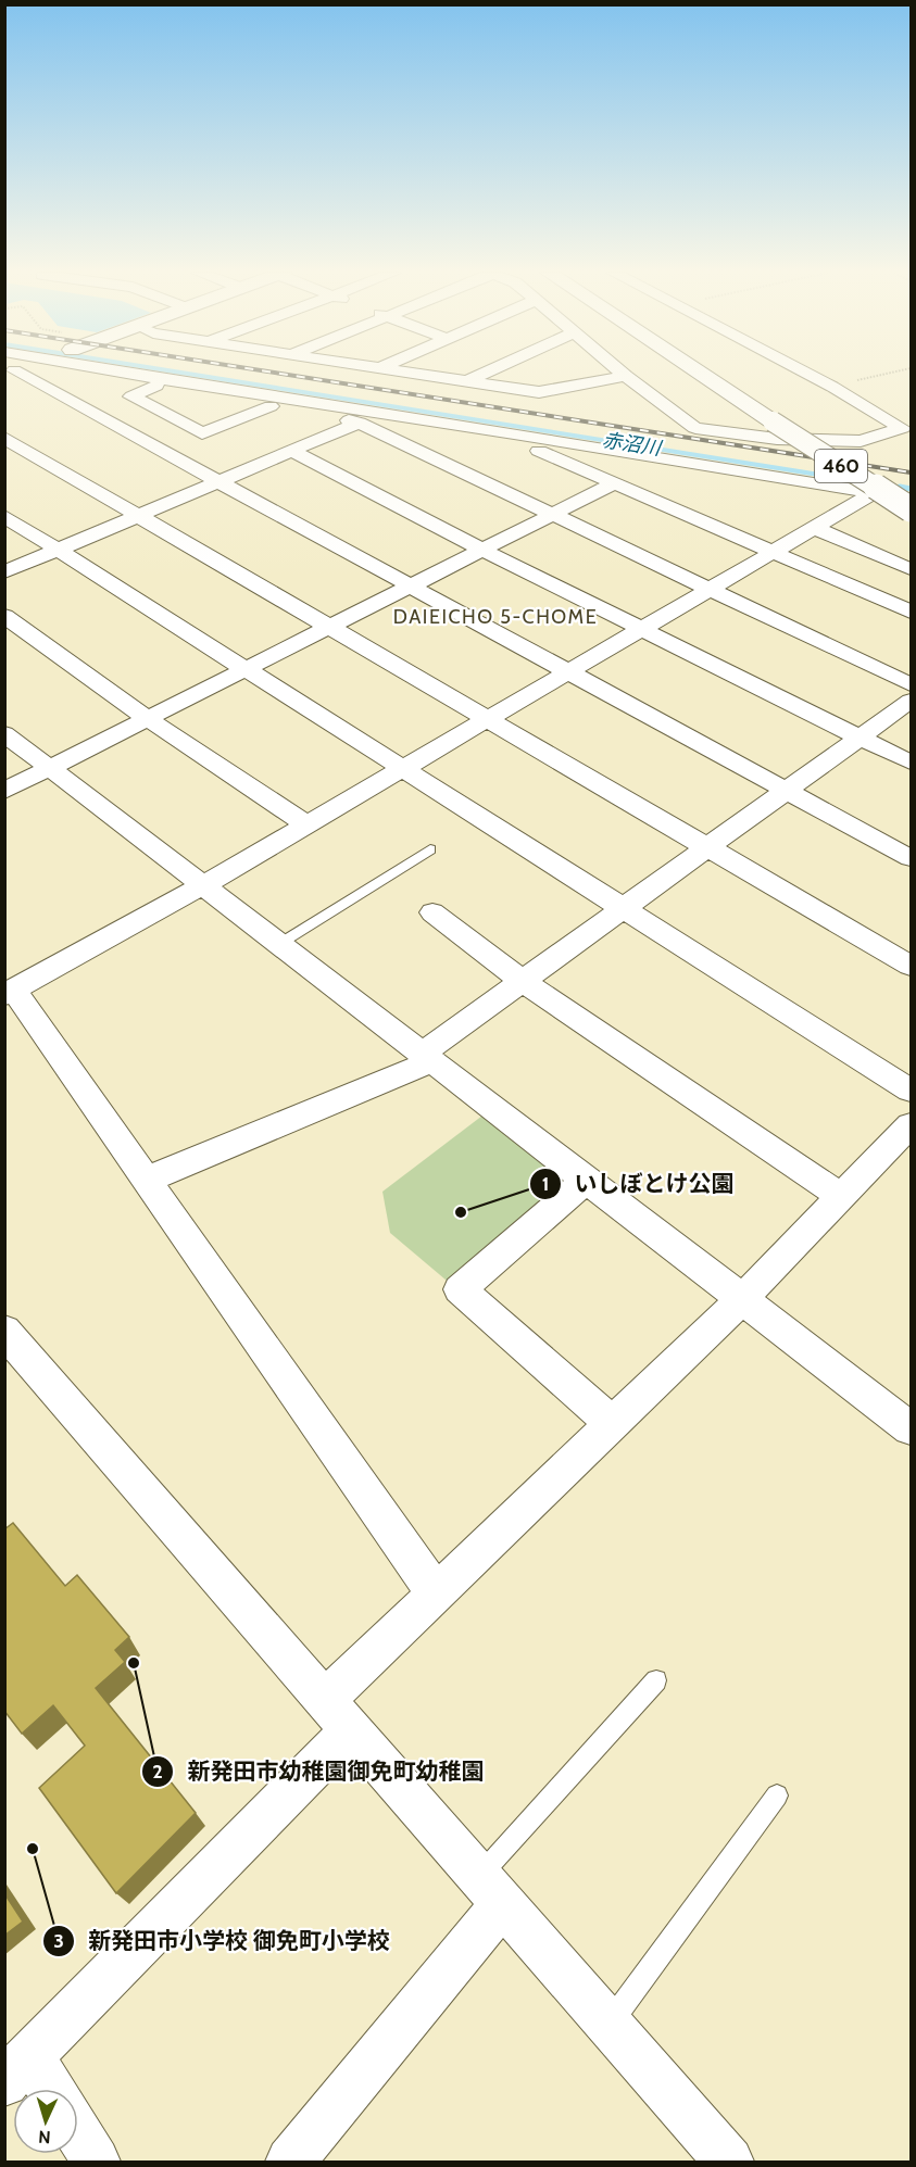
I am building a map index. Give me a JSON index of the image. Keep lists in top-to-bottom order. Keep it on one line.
{"streets":{"main road":["460"]},"districts":["DAIEICHO 5-CHOME"],"water":["赤沼川"],"places":["いしぼとけ公園","新発田市幼稚園御免町幼稚園","新発田市小学校 御免町小学校"],"north":"bottom"}
